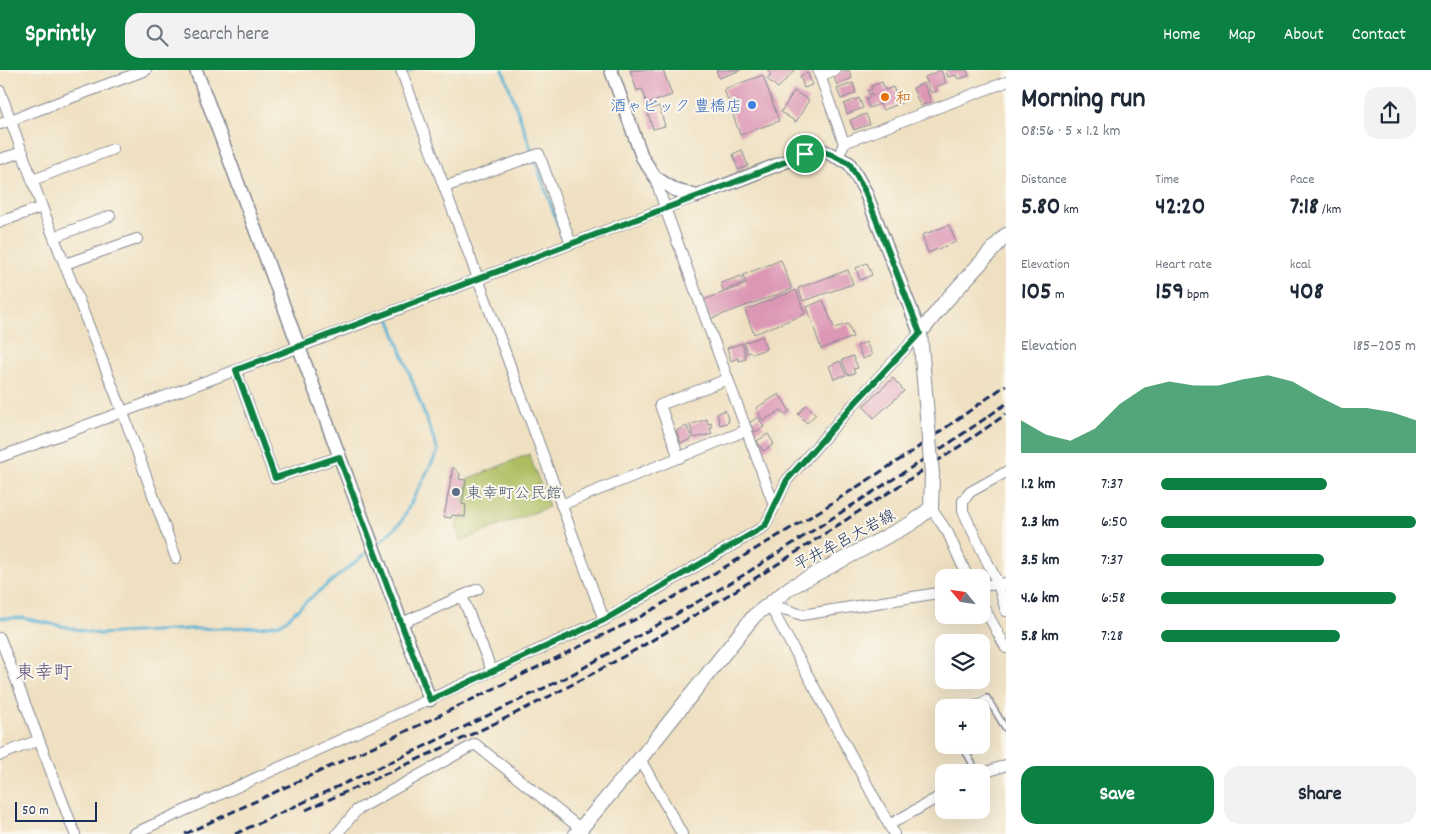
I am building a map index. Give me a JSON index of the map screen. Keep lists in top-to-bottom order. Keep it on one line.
{"streets":{"main road":["平井牟呂大岩線"]},"districts":["東幸町"],"places":["和","酒ゃビック 豊橋店","東幸町公民館"],"scale_bar":"50 m","north":"top left","page":{"header":"Sprintly","search":"Search here","nav":["Home","Map","About","Contact"],"heading":["Morning run","08:56 · 5 × 1.2 km"],"stats":[["Distance","5.80 km"],["Time","42:20"],["Pace","7:18 /km"],["Elevation","105 m"],["Heart rate","159 bpm"],["kcal","408"]],"chart":["Elevation","185–205 m"],"list":[{"name":"1.2 km","note":"7:37"},{"name":"2.3 km","note":"6:50"},{"name":"3.5 km","note":"7:37"},{"name":"4.6 km","note":"6:58"},{"name":"5.8 km","note":"7:28"}],"map_buttons":["+","−"],"buttons":["Save","Share"],"scale":"50 m"}}
